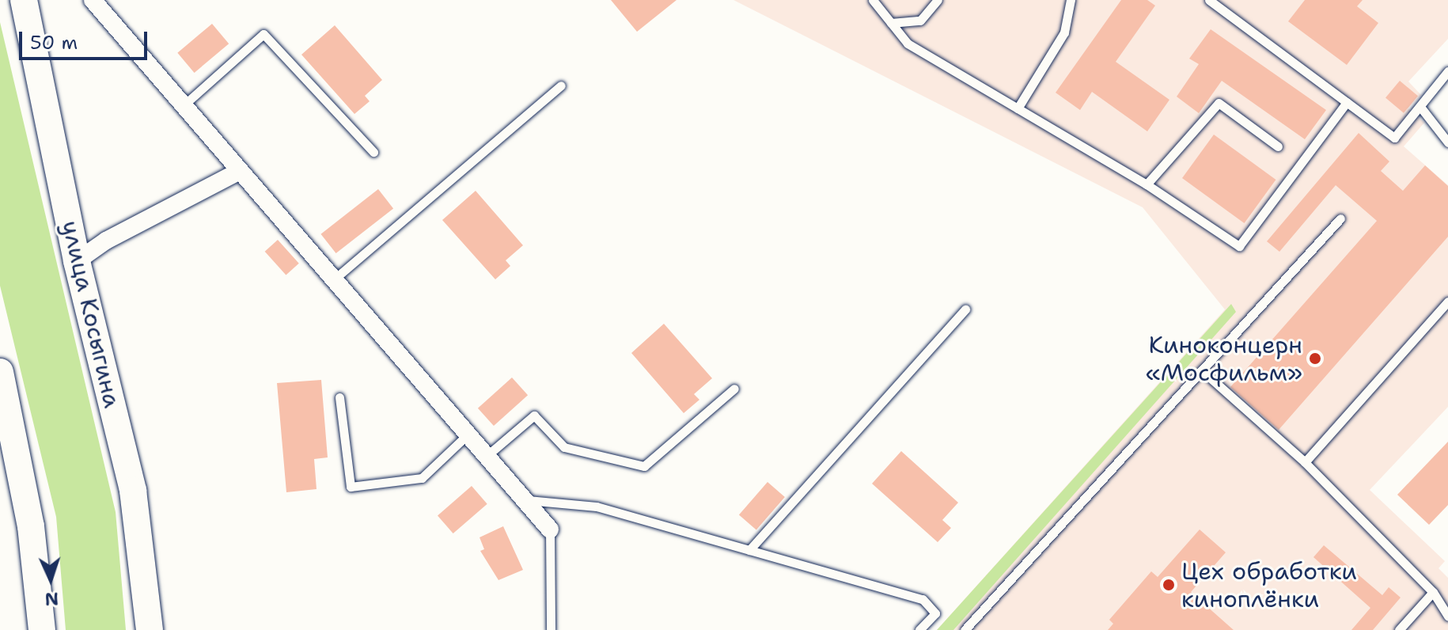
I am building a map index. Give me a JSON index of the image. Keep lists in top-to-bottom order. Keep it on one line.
{"streets":{"main road":["улица Косыгина"]},"places":["Киноконцерн «Мосфильм»","Цех обработки киноплёнки"],"scale_bar":"50 m","north":"bottom"}
